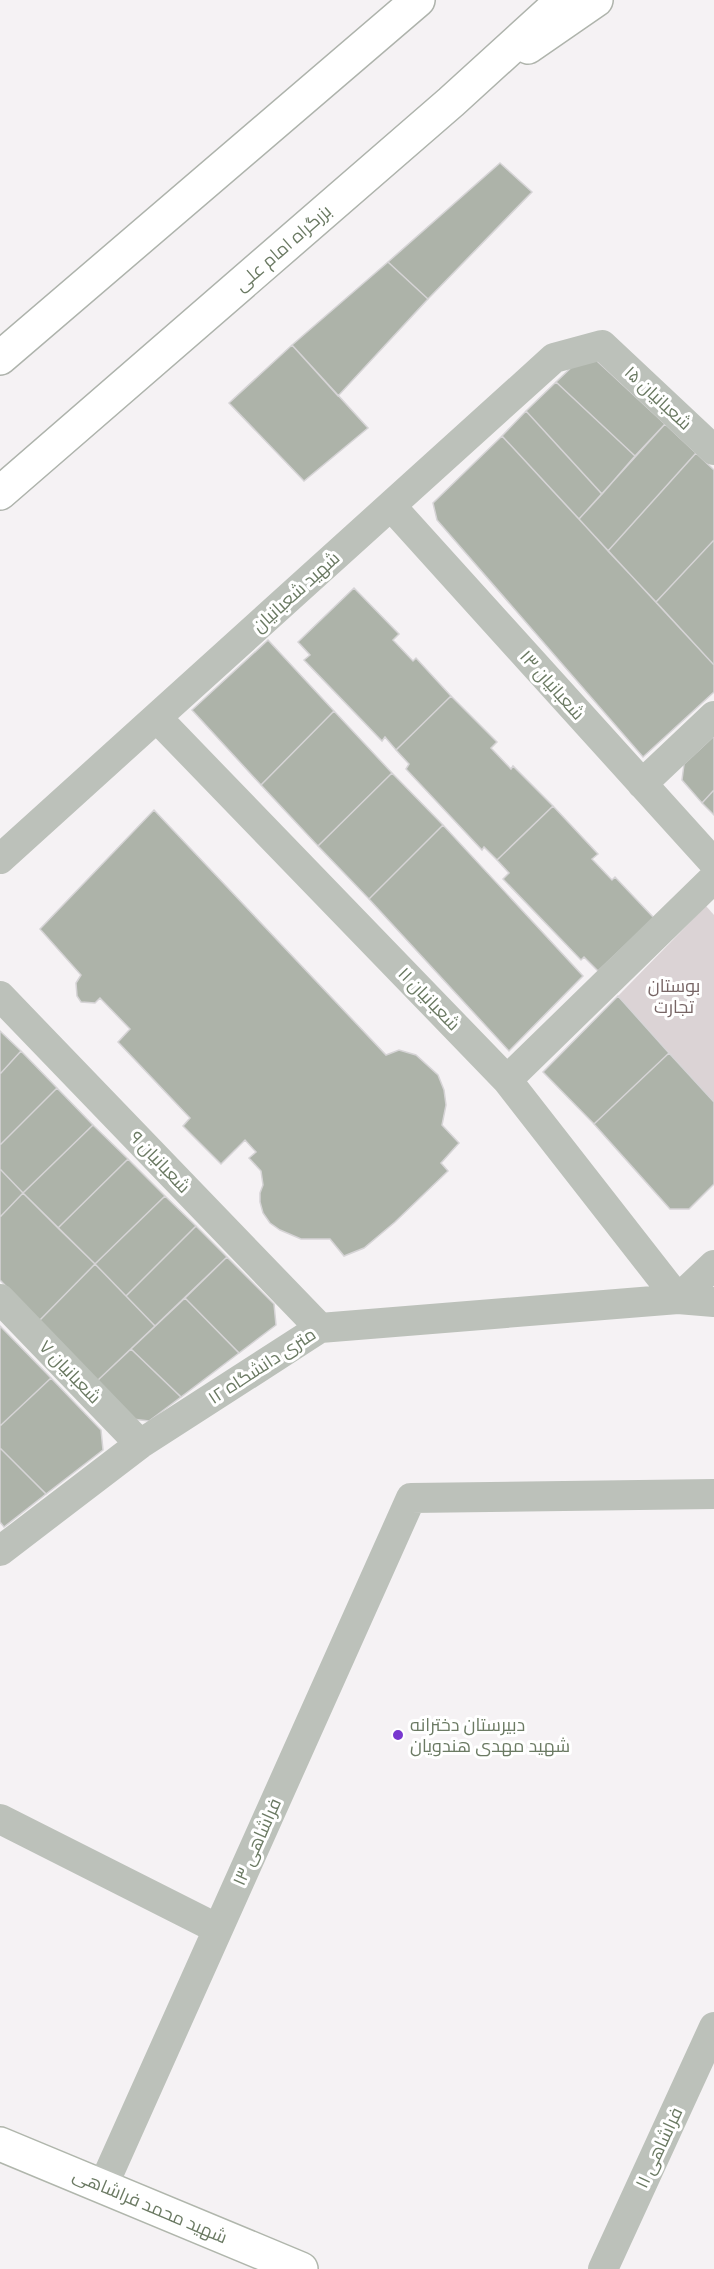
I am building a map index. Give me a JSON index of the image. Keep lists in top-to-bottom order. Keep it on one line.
{"streets":{"main road":["بزرگراه امام علی","شهید محمد فراشاهی"],"street":["شعبانیان ۱۵","شهید شعبانیان","شعبانیان ۱۳","شعبانیان ۱۱","شعبانیان ۹","۱۲ متری دانشگاه","شعبانیان ۷","فراشاهی ۱۳","فراشاهی ۱۱"]},"crossings":[["شعبانیان ۱۵","شهید شعبانیان"],["شهید شعبانیان","شعبانیان ۱۳"],["شهید شعبانیان","شعبانیان ۱۱"],["شعبانیان ۱۱","۱۲ متری دانشگاه"],["شعبانیان ۹","۱۲ متری دانشگاه"],["۱۲ متری دانشگاه","شعبانیان ۷"],["فراشاهی ۱۳","شهید محمد فراشاهی"]],"parks":["بوستان تجارت"],"places":["دبیرستان دخترانه شهید مهدی هندویان"]}
